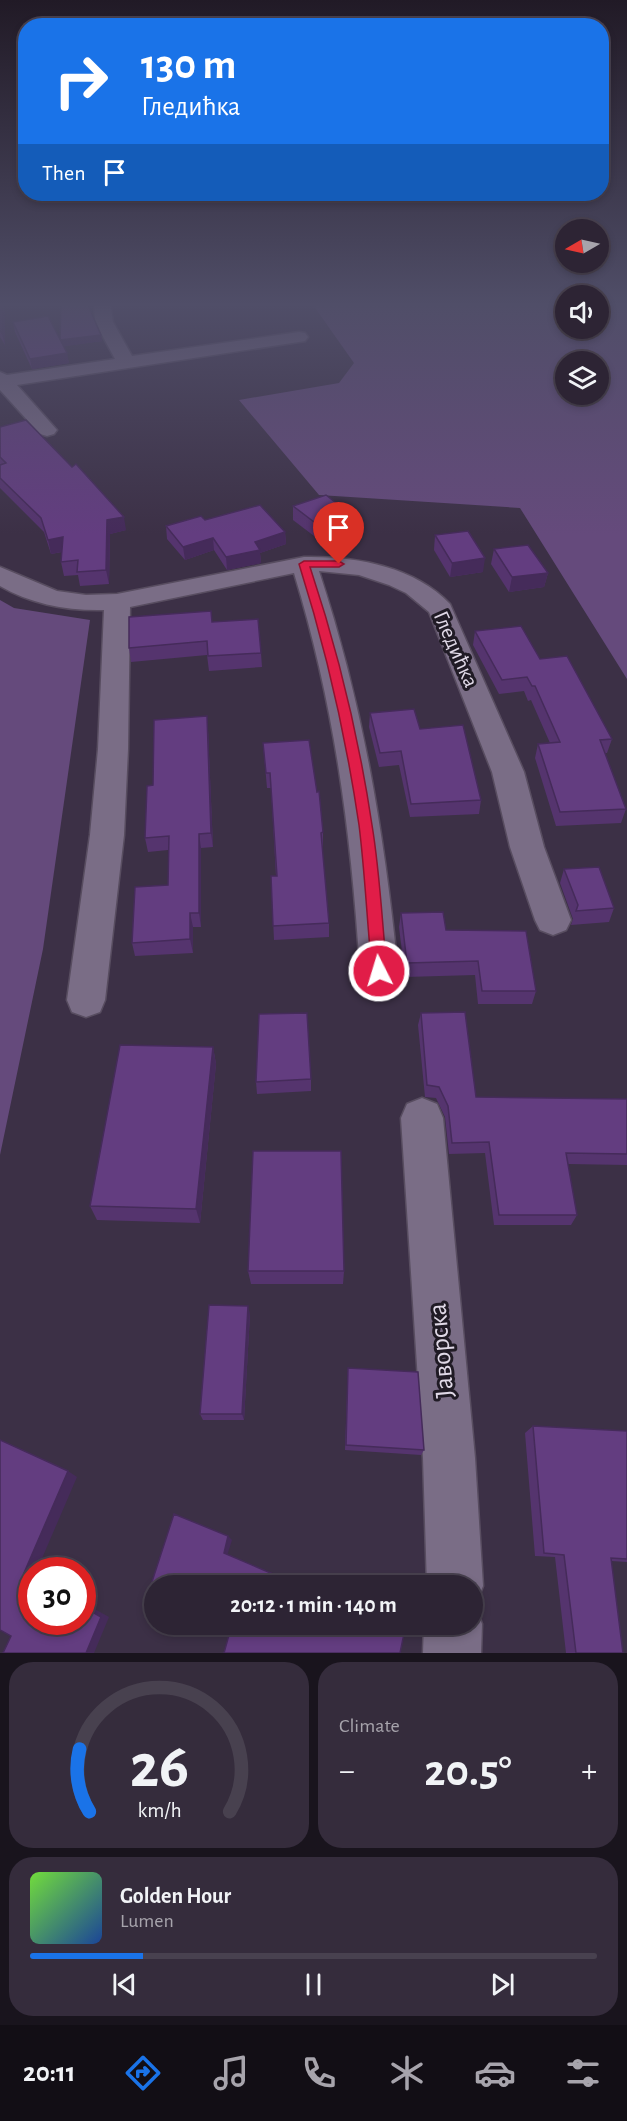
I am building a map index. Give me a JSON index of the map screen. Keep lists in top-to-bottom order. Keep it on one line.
{"streets":{"street":["Гледићка","Јаворска"]},"north":"left","page":{"turn":["130 m","Гледићка"],"then":"Then","limit":"30","trip":"20:12 · 1 min · 140 m","tile":"Climate","heat":["−","20.5°","+"],"song":["Golden Hour","Lumen"],"tabs":"20:11","gauge":["26","km/h"]}}
